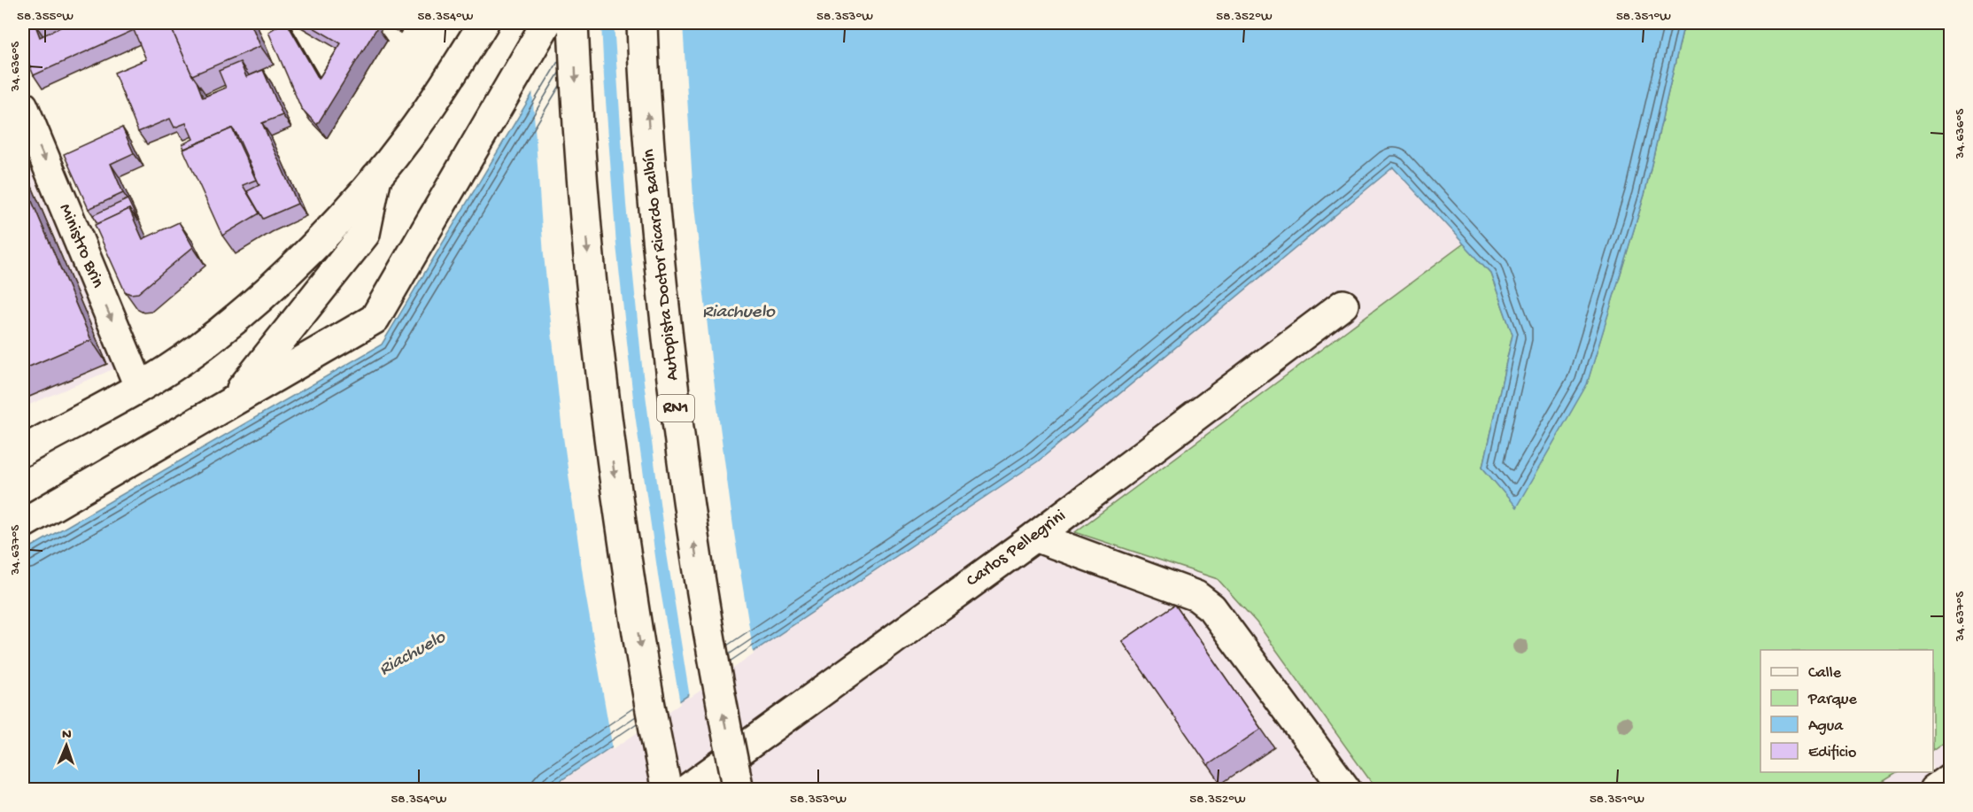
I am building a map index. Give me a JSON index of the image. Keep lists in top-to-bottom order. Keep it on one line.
{"streets":{"main road":["Ministro Brin","Autopista Doctor Ricardo Balbín","RN1","Carlos Pellegrini"]},"one_way":["Ministro Brin"],"water":["Riachuelo"],"legend":["Calle","Parque","Agua","Edificio"],"north":"top","coordinates":["58.355°W","58.354°W","58.353°W","58.352°W","58.351°W","34.636°S","34.637°S"]}
